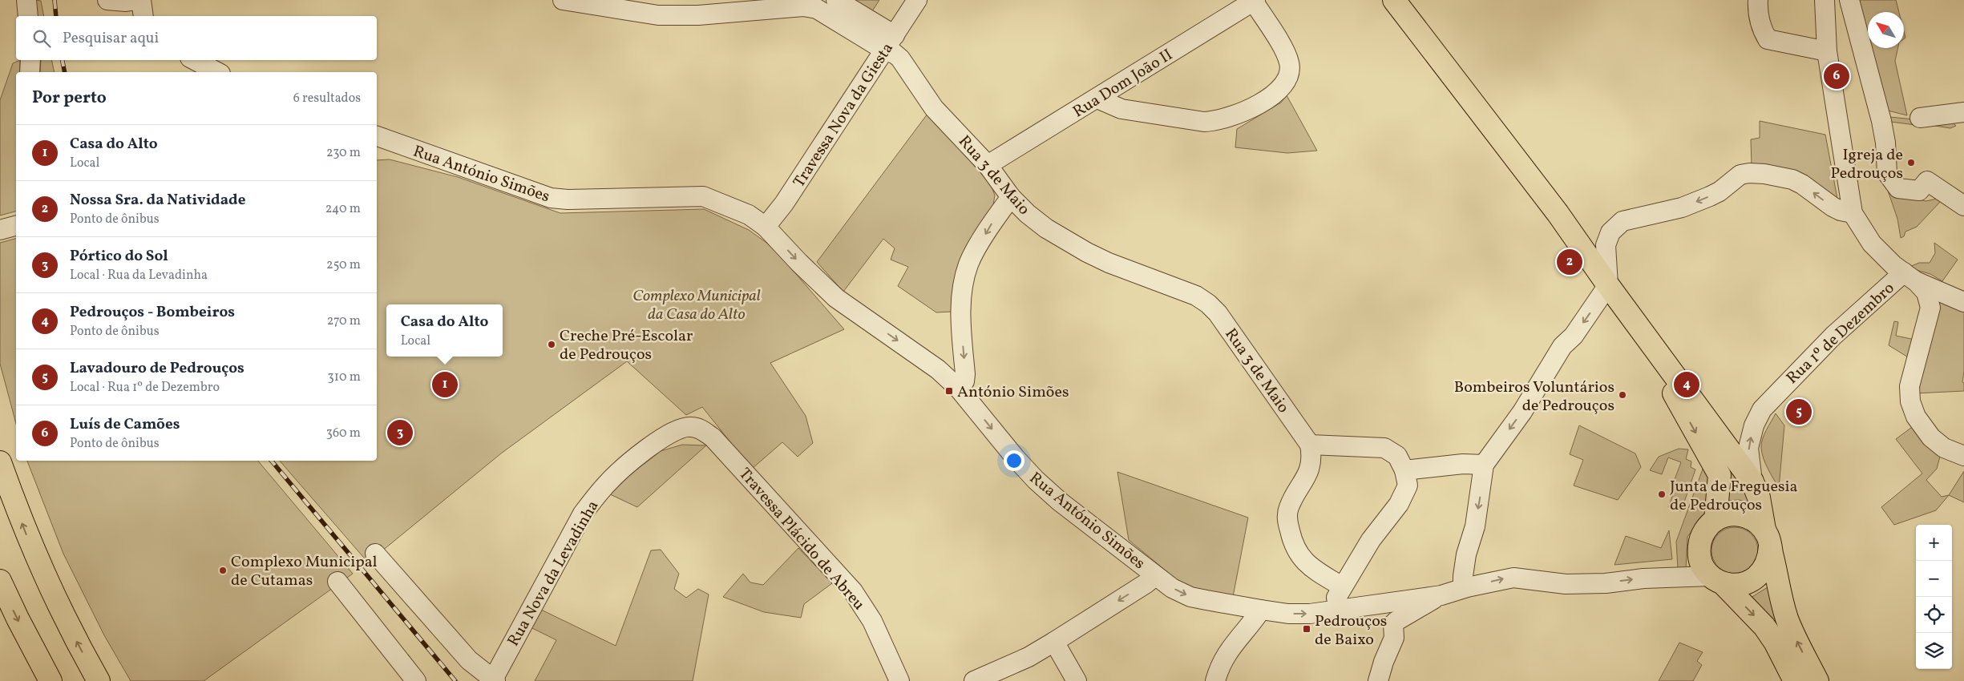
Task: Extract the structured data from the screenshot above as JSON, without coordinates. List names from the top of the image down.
{
  "streets": {
    "street": [
      "Rua Dom João II",
      "Travessa Nova da Giesta",
      "Rua António Simões",
      "Rua 3 de Maio",
      "Rua 1º de Dezembro",
      "Travessa Plácido de Abreu",
      "Rua Nova da Levadinha"
    ]
  },
  "crossings": [
    ["Rua Dom João II", "Rua 3 de Maio"],
    ["Travessa Nova da Giesta", "Rua António Simões"],
    ["Travessa Nova da Giesta", "Rua 3 de Maio"],
    ["Travessa Plácido de Abreu", "Rua Nova da Levadinha"]
  ],
  "one_way": ["Rua António Simões", "Rua 1º de Dezembro"],
  "parks": ["Complexo Municipal da Casa do Alto"],
  "places": {
    "other": [
      "Igreja de Pedrouços",
      "Creche Pré-Escolar de Pedrouços",
      "Bombeiros Voluntários de Pedrouços",
      "Junta de Freguesia de Pedrouços",
      "Complexo Municipal de Cutamas"
    ],
    "transit": ["António Simões", "Pedrouços de Baixo"]
  },
  "north": "top left",
  "page": {
    "search": "Pesquisar aqui",
    "pins": [
      "6",
      "2",
      "1",
      "4",
      "5",
      "3"
    ],
    "heading": ["Por perto", "6 resultados"],
    "list": [
      {
        "mark": "1",
        "name": "Casa do Alto",
        "note": "Local",
        "value": "230 m"
      },
      {
        "mark": "2",
        "name": "Nossa Sra. da Natividade",
        "note": "Ponto de ônibus",
        "value": "240 m"
      },
      {
        "mark": "3",
        "name": "Pórtico do Sol",
        "note": "Local · Rua da Levadinha",
        "value": "250 m"
      },
      {
        "mark": "4",
        "name": "Pedrouços - Bombeiros",
        "note": "Ponto de ônibus",
        "value": "270 m"
      },
      {
        "mark": "5",
        "name": "Lavadouro de Pedrouços",
        "note": "Local · Rua 1º de Dezembro",
        "value": "310 m"
      },
      {
        "mark": "6",
        "name": "Luís de Camões",
        "note": "Ponto de ônibus",
        "value": "360 m"
      }
    ],
    "popup": ["Casa do Alto", "Local"],
    "map_buttons": ["+", "−"]
  }
}
